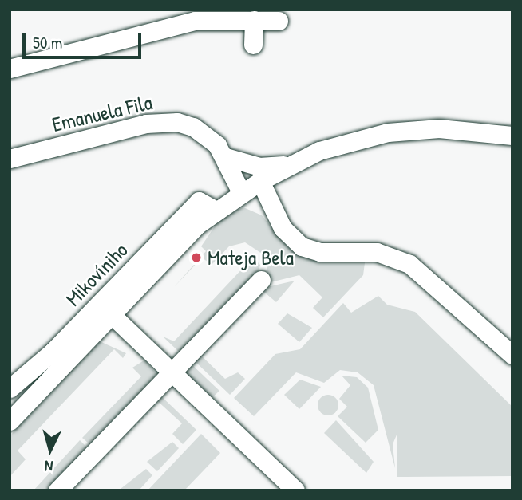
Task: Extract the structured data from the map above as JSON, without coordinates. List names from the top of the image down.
{
  "streets": {
    "street": ["Emanuela Fila", "Mikovíniho"]
  },
  "places": ["Mateja Bela"],
  "scale_bar": "50 m",
  "north": "bottom"
}
